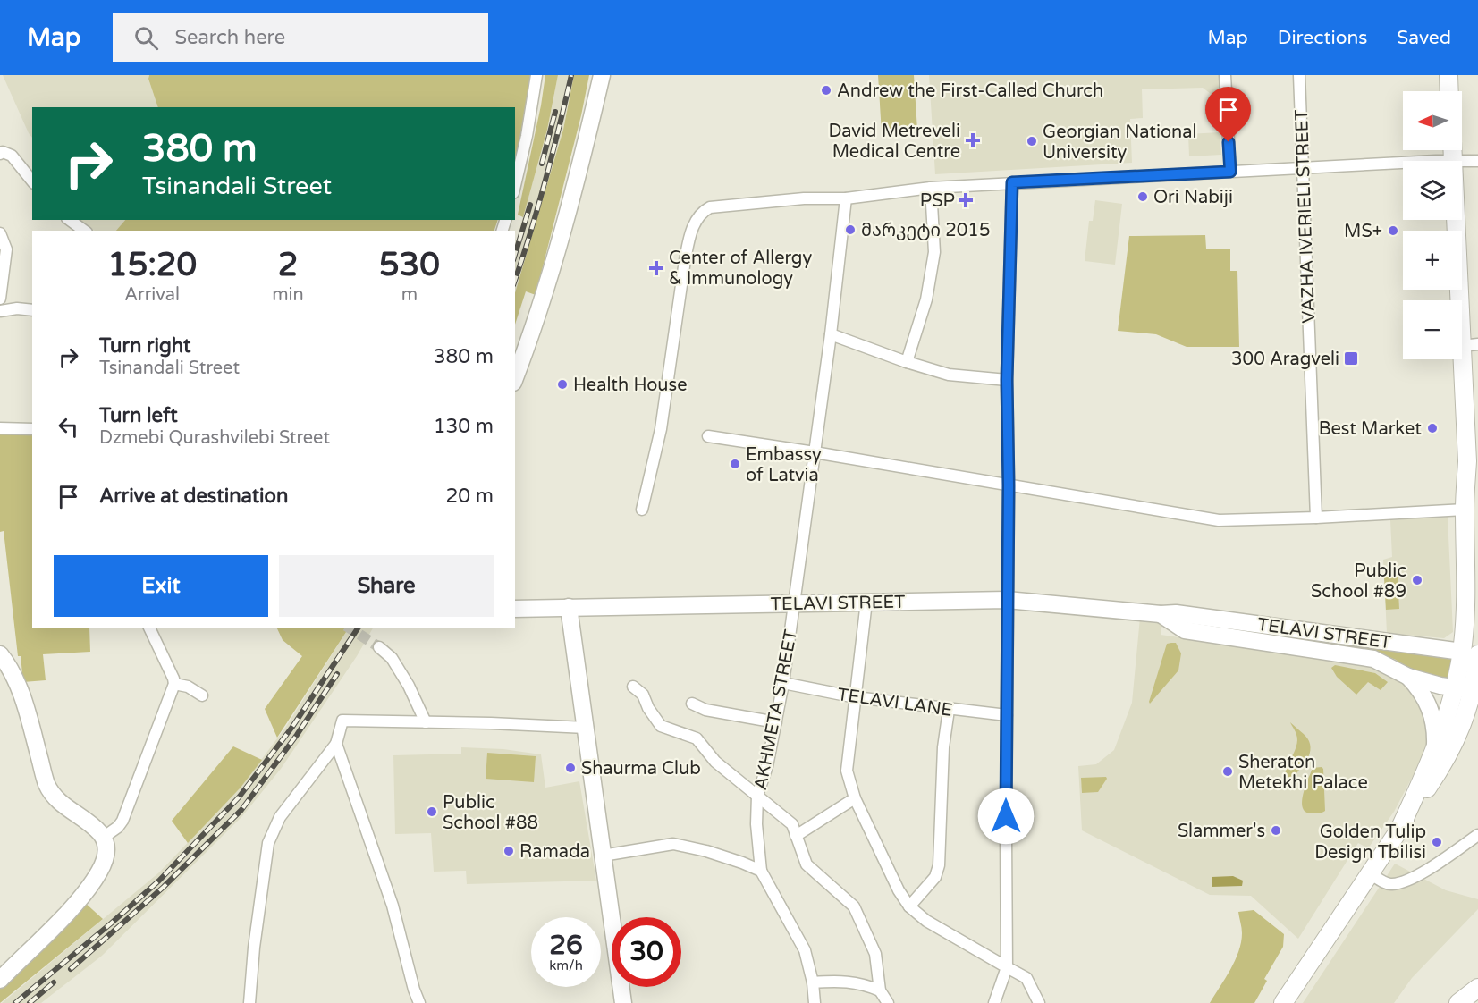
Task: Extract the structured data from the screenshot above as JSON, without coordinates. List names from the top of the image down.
{
  "streets": {
    "street": [
      "VAZHA IVERIELI STREET",
      "TELAVI STREET",
      "TELAVI LANE",
      "AKHMETA STREET"
    ]
  },
  "crossings": [
    ["TELAVI STREET", "AKHMETA STREET"],
    ["TELAVI LANE", "AKHMETA STREET"]
  ],
  "places": {
    "other": [
      "Andrew the First-Called Church",
      "Georgian National University",
      "Ori Nabiji",
      "მარკეტი 2015",
      "MS+",
      "Health House",
      "Best Market",
      "Embassy of Latvia",
      "Public School #89",
      "Shaurma Club",
      "Sheraton Metekhi Palace",
      "Public School #88",
      "Slammer's",
      "Golden Tulip Design Tbilisi",
      "Ramada"
    ],
    "health": ["David Metreveli Medical Centre", "PSP", "Center of Allergy & Immunology"],
    "transit": ["300 Aragveli"]
  },
  "north": "left",
  "page": {
    "header": "Map",
    "search": "Search here",
    "nav": ["Map", "Directions", "Saved"],
    "map_buttons": ["+", "−"],
    "turn": ["380 m", "Tsinandali Street"],
    "eta": [
      "15:20",
      "Arrival",
      "2",
      "min",
      "530",
      "m"
    ],
    "list": [
      {
        "name": "Turn right",
        "note": "Tsinandali Street",
        "value": "380 m"
      },
      {
        "name": "Turn left",
        "note": "Dzmebi Qurashvilebi Street",
        "value": "130 m"
      },
      {
        "name": "Arrive at destination",
        "value": "20 m"
      }
    ],
    "buttons": ["Exit", "Share"],
    "speed": "26 km/h",
    "limit": "30"
  }
}
